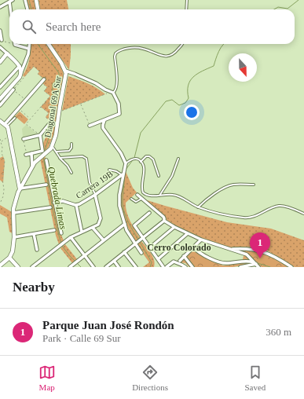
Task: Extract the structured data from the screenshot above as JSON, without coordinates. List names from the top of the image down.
{
  "streets": {
    "street": ["Diagonal 69A Sur", "Carrera 19B"]
  },
  "districts": ["Cerro Colorado"],
  "water": ["Quebrada Limas"],
  "north": "bottom",
  "page": {
    "search": "Search here",
    "pins": "1",
    "heading": "Nearby",
    "list": [
      {
        "mark": "1",
        "name": "Parque Juan José Rondón",
        "note": "Park · Calle 69 Sur",
        "value": "360 m"
      }
    ],
    "nav": ["Map", "Directions", "Saved"]
  }
}
